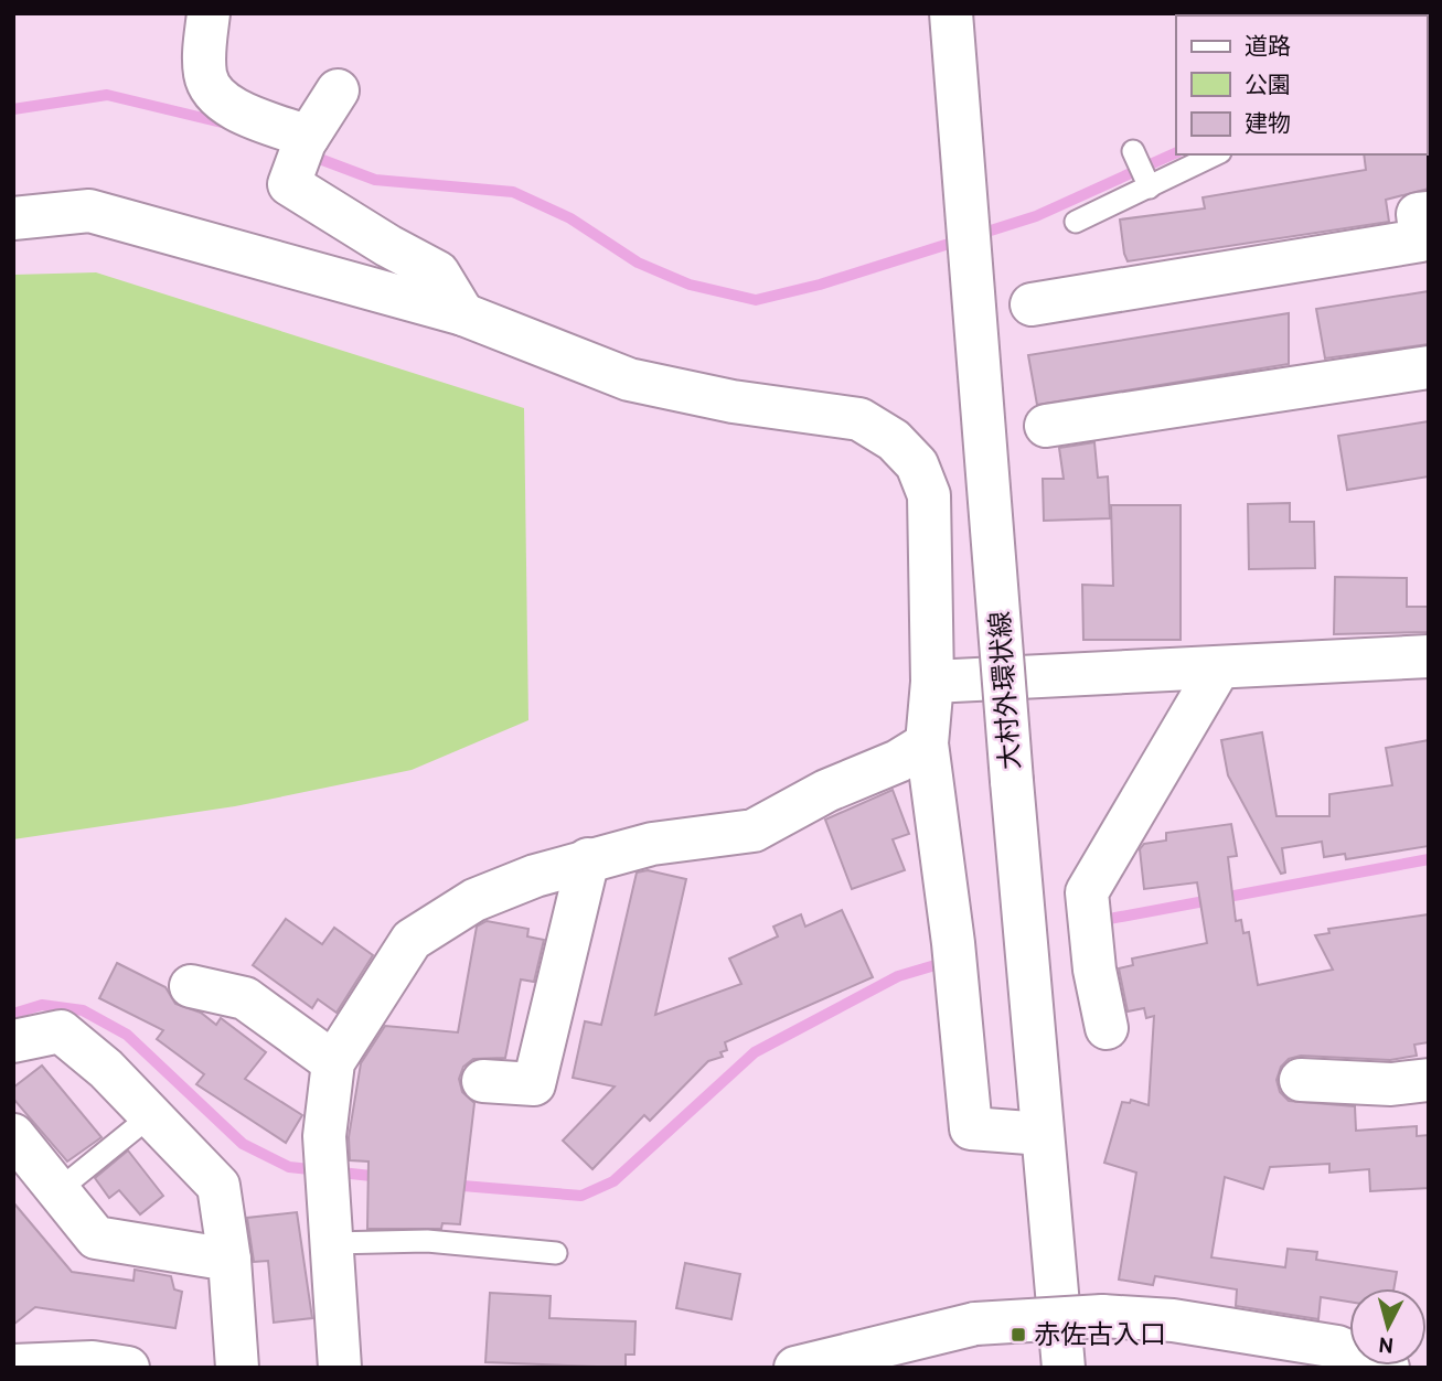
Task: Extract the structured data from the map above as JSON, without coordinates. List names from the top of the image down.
{
  "streets": {
    "street": ["大村外環状線"]
  },
  "places": {
    "transit": ["赤佐古入口"]
  },
  "legend": ["道路", "公園", "建物"],
  "north": "bottom"
}
